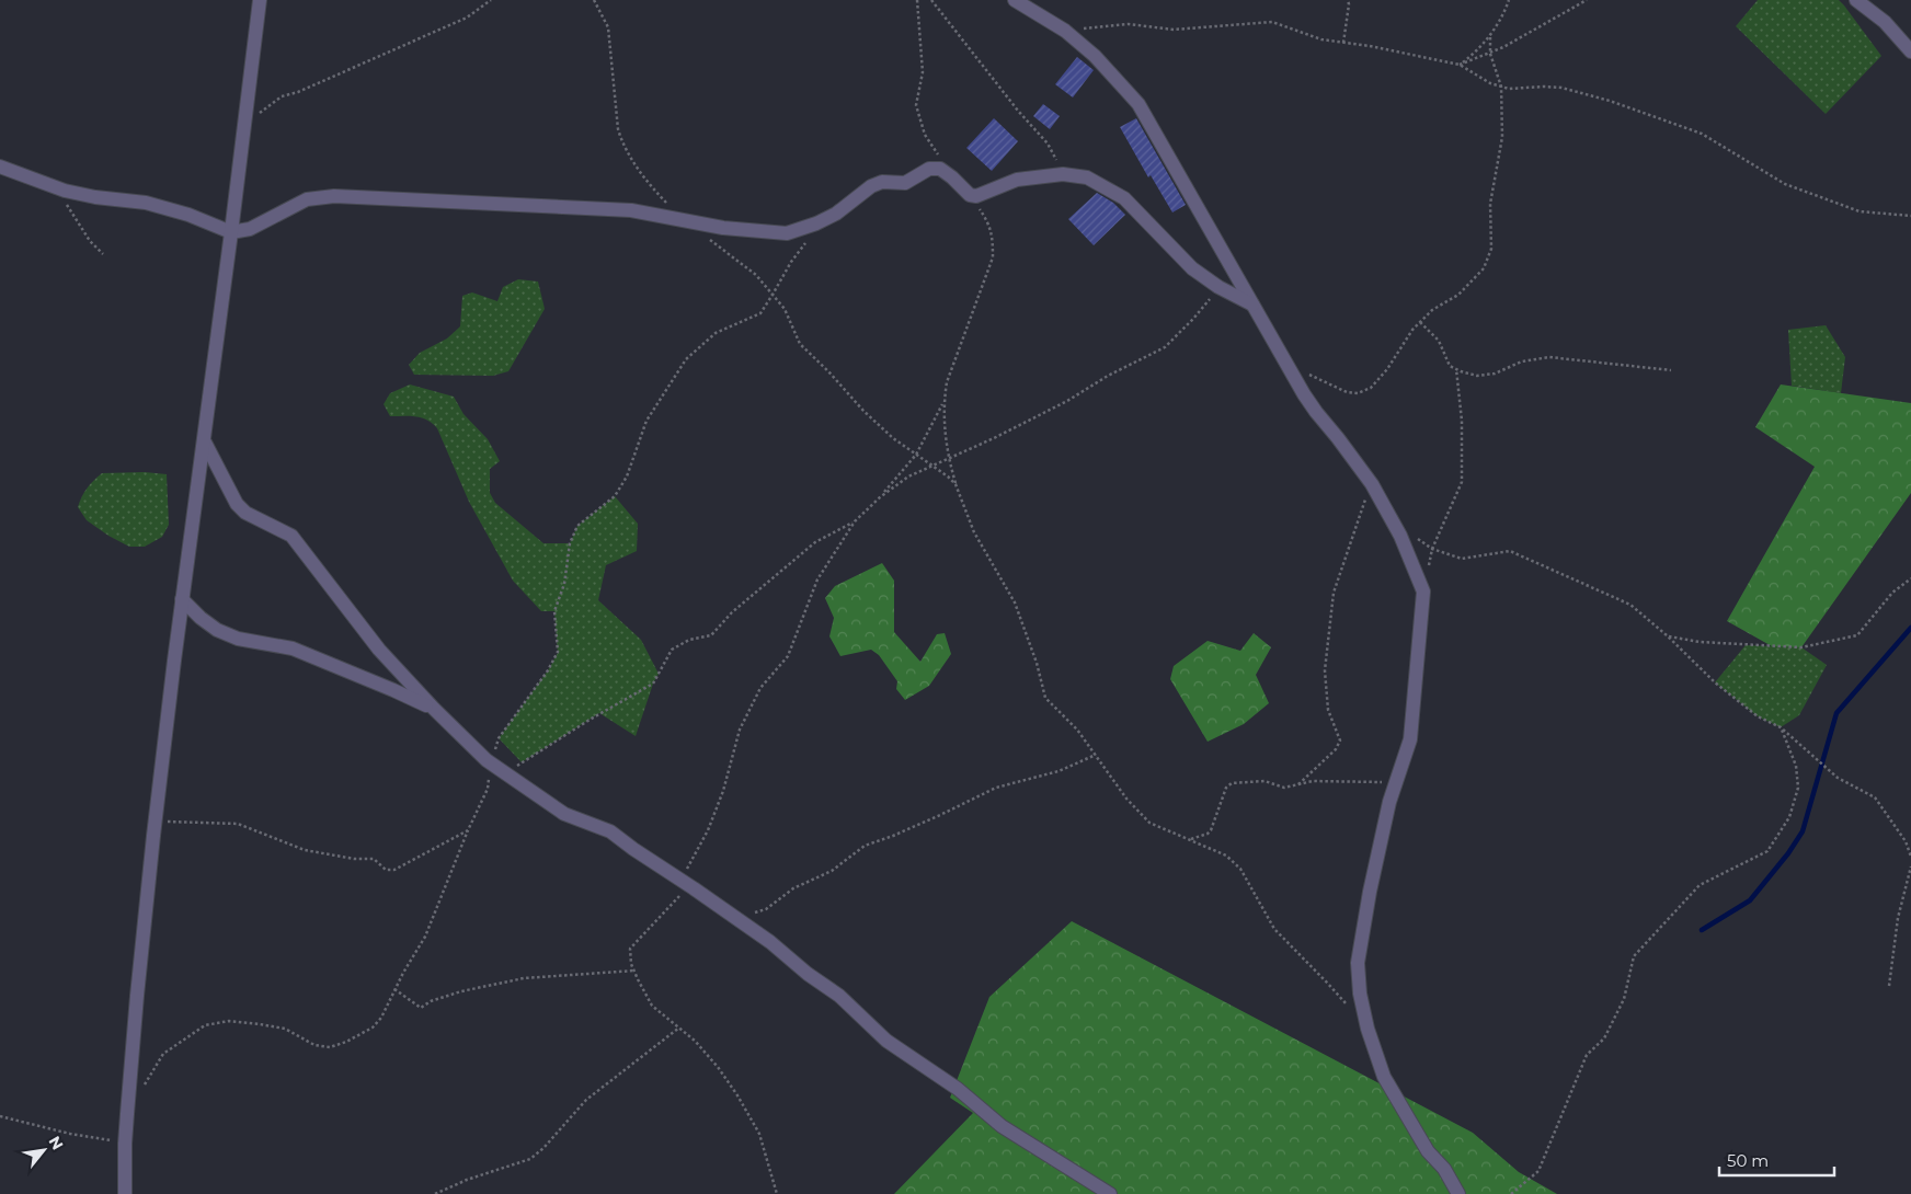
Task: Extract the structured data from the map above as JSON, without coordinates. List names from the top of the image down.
{
  "scale_bar": "50 m",
  "north": "top right"
}
